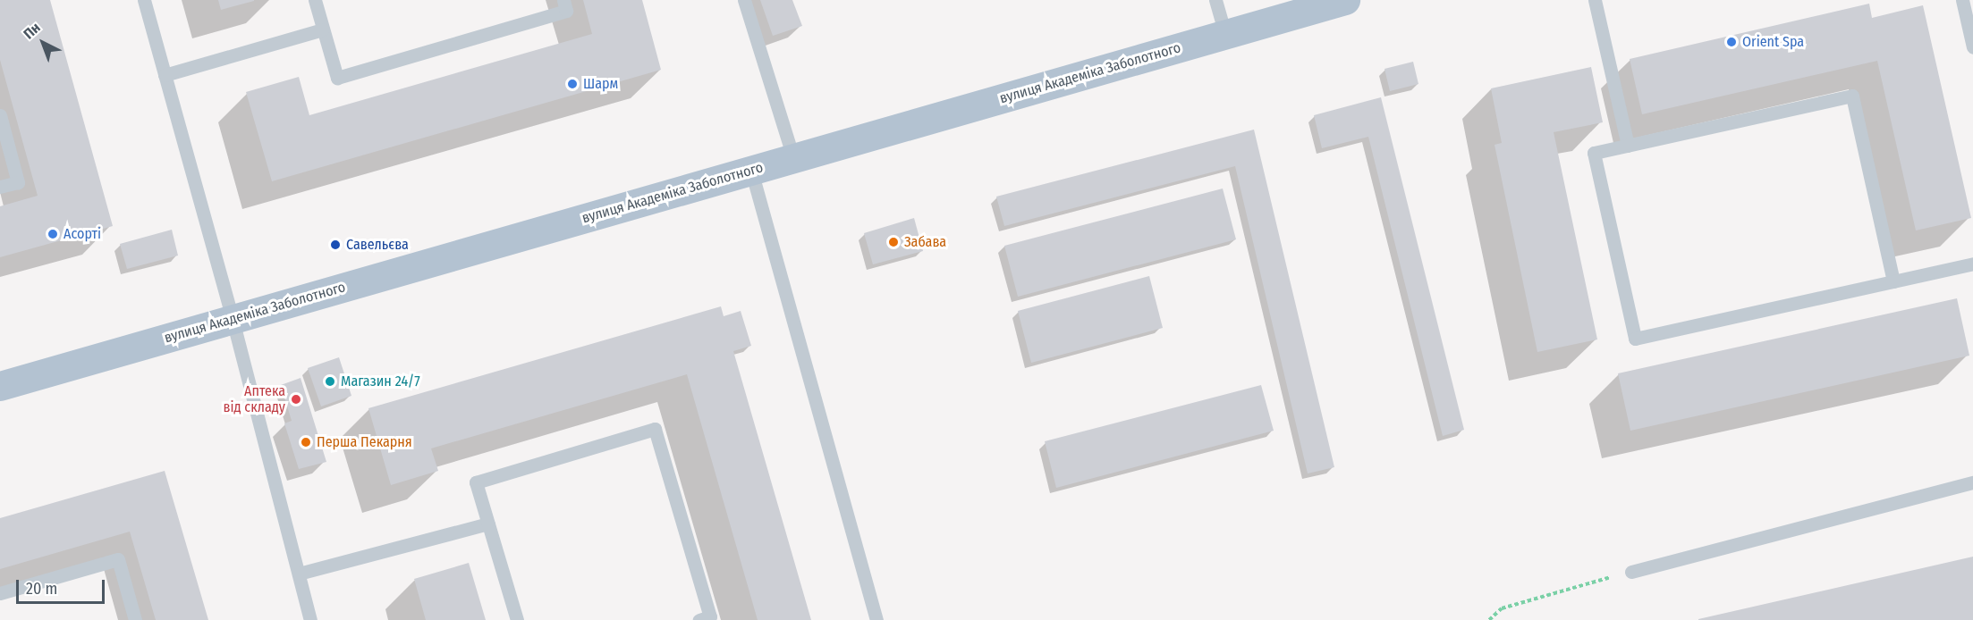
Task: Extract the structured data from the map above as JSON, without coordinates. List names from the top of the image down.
{
  "streets": {
    "main road": ["вулиця Академіка Заболотного"]
  },
  "places": [
    "Orient Spa",
    "Шарм",
    "Асортi",
    "Забава",
    "Савельєва",
    "Магазин 24/7",
    "Аптека від складу",
    "Перша Пекарня"
  ],
  "scale_bar": "20 m",
  "north": "top left"
}
